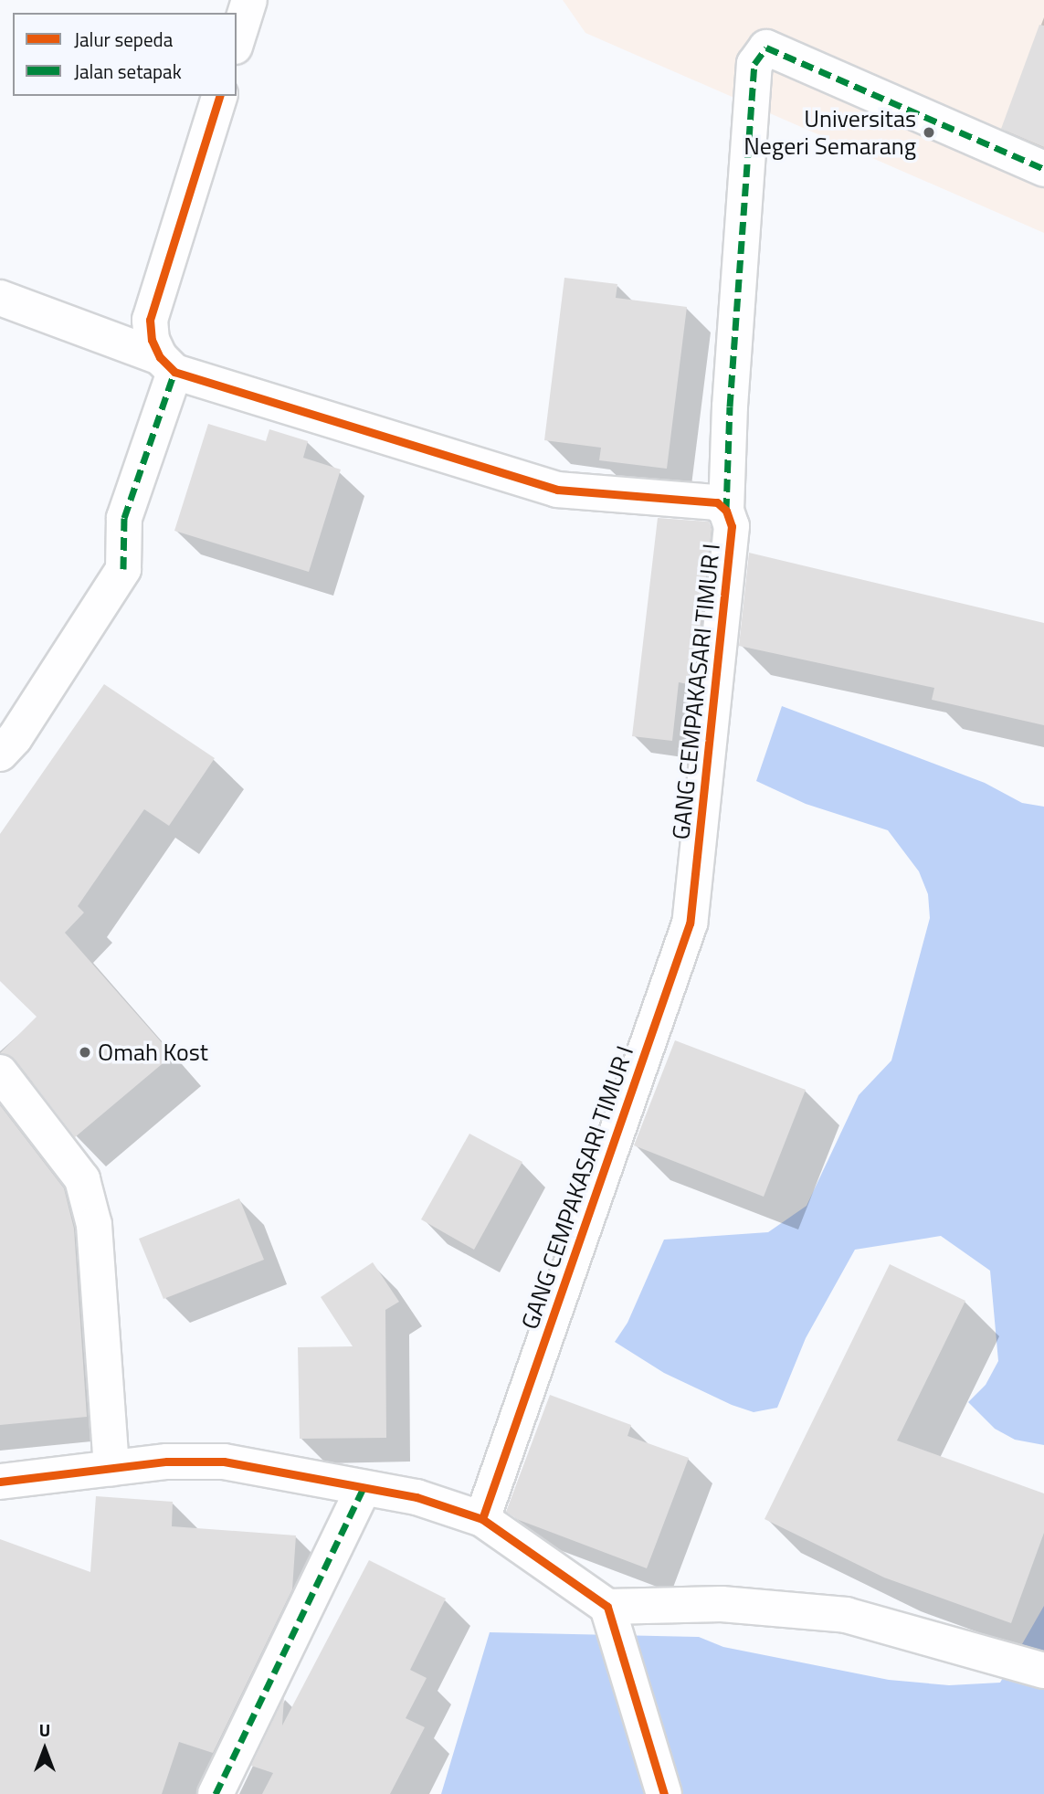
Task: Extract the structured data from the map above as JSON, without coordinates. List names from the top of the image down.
{
  "streets": {
    "street": ["GANG CEMPAKASARI TIMUR I"]
  },
  "places": ["Universitas Negeri Semarang", "Omah Kost"],
  "legend": ["Jalur sepeda", "Jalan setapak"],
  "north": "top"
}
